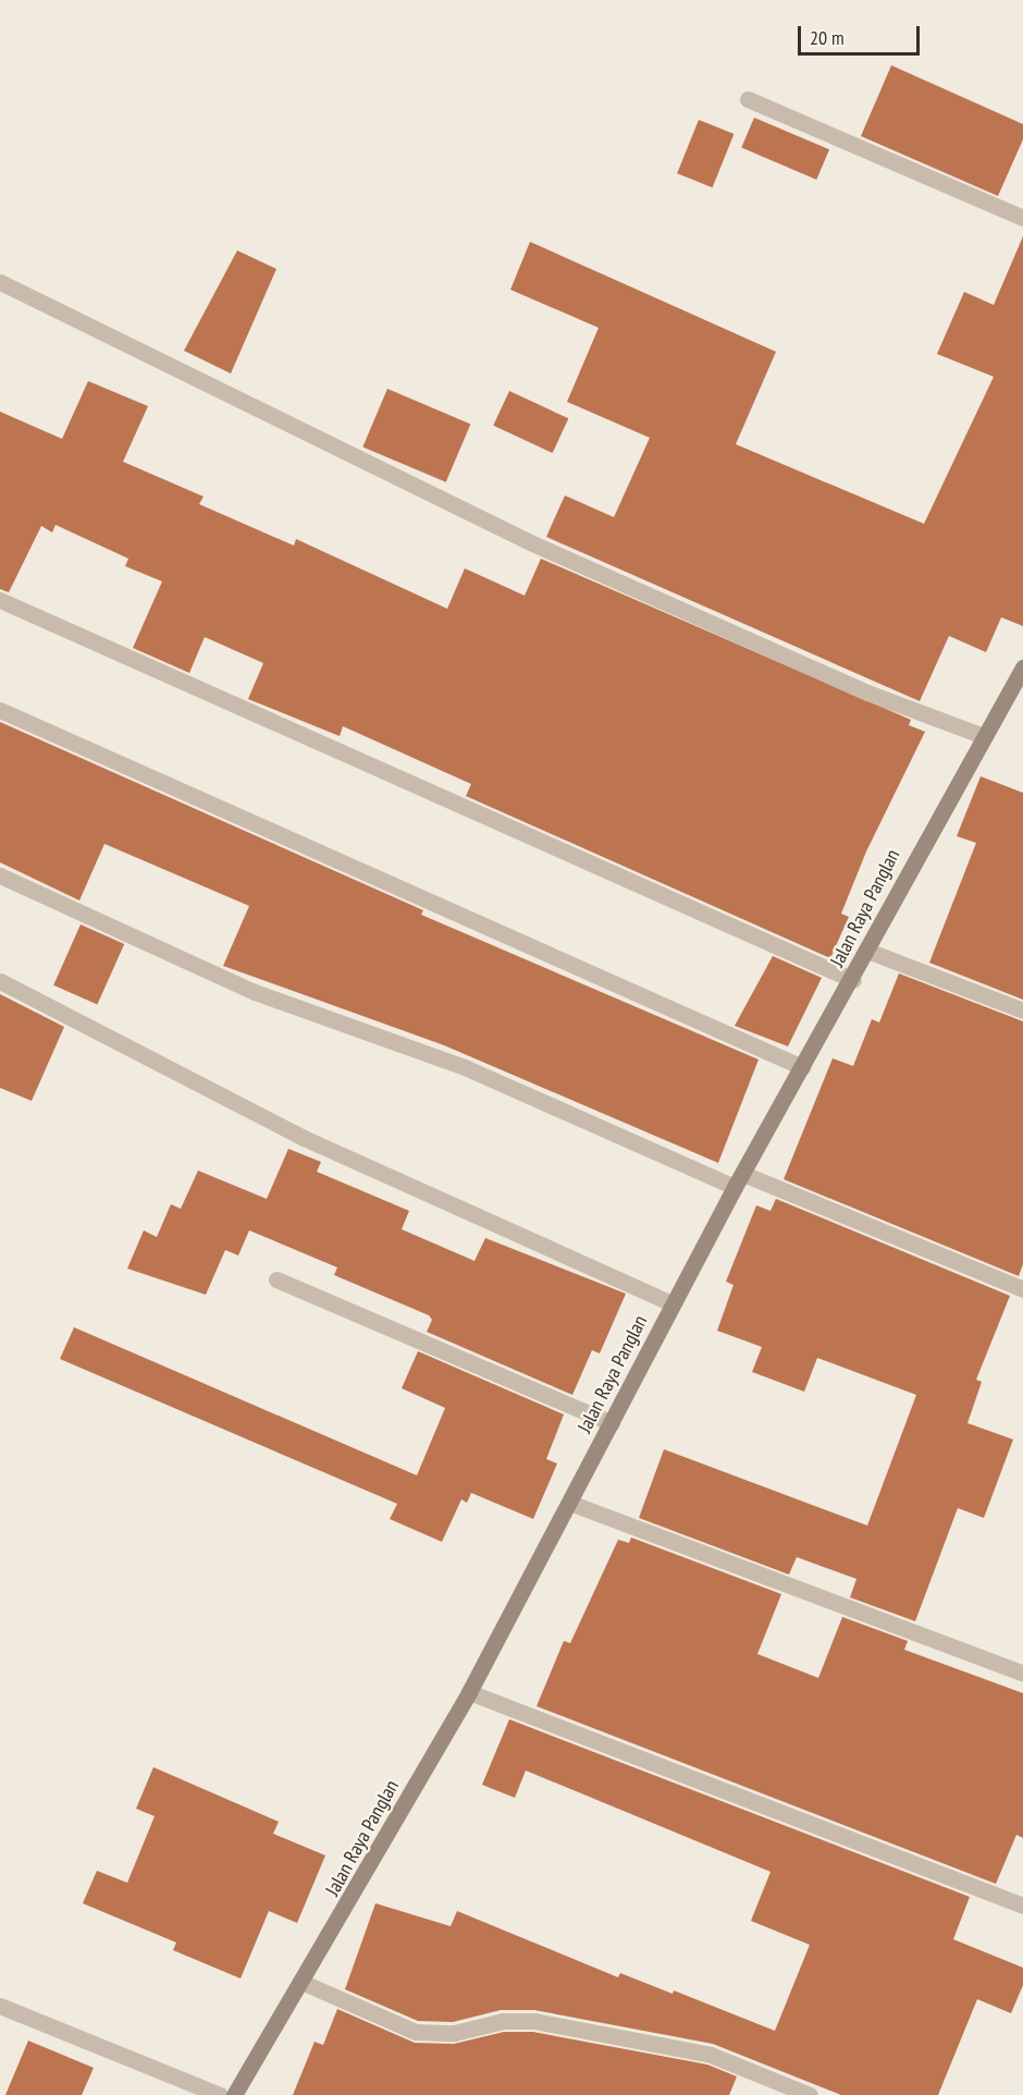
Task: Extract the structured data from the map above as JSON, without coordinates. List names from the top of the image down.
{
  "streets": {
    "street": ["Jalan Raya Panglan"]
  },
  "scale_bar": "20 m"
}
